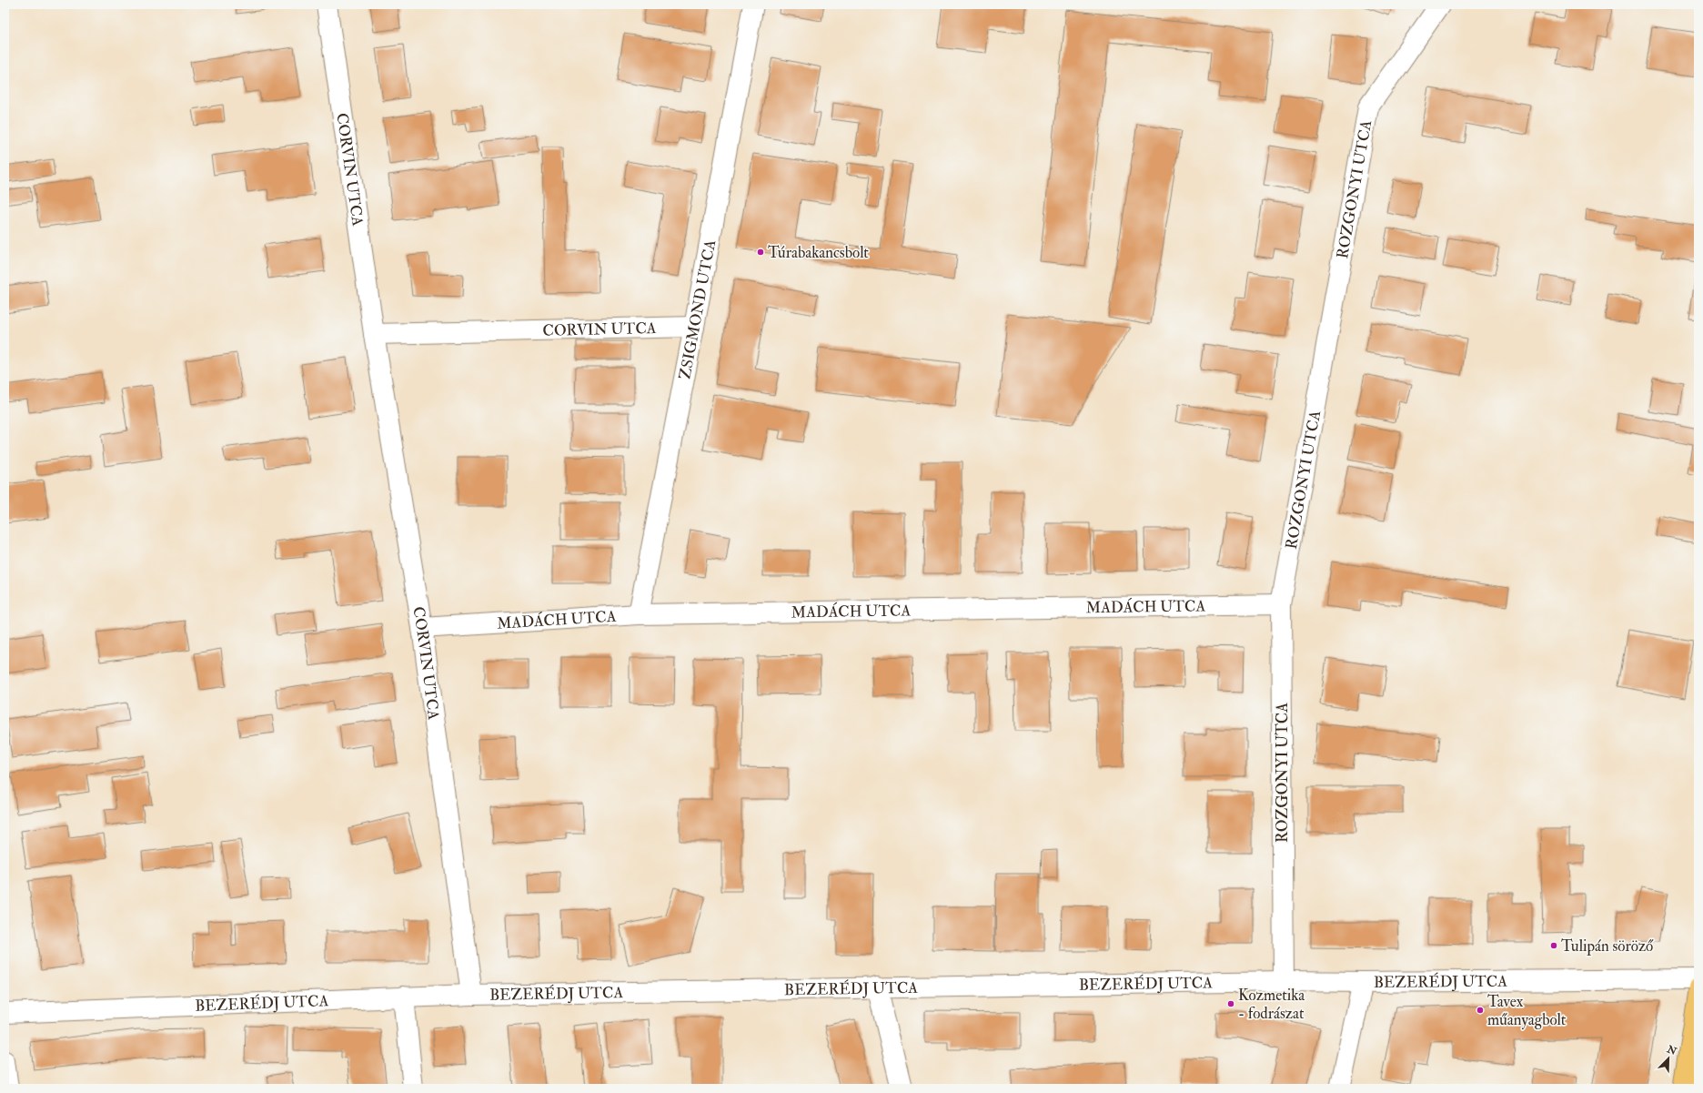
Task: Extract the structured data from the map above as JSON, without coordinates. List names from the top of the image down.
{
  "streets": {
    "street": [
      "CORVIN UTCA",
      "ROZGONYI UTCA",
      "ZSIGMOND UTCA",
      "MADÁCH UTCA",
      "BEZERÉDJ UTCA"
    ]
  },
  "crossings": [
    ["CORVIN UTCA", "ZSIGMOND UTCA"],
    ["CORVIN UTCA", "MADÁCH UTCA"],
    ["CORVIN UTCA", "BEZERÉDJ UTCA"],
    ["ROZGONYI UTCA", "MADÁCH UTCA"],
    ["ROZGONYI UTCA", "BEZERÉDJ UTCA"],
    ["ZSIGMOND UTCA", "MADÁCH UTCA"]
  ],
  "places": [
    "Túrabakancsbolt",
    "Tulipán söröző",
    "Kozmetika - fodrászat",
    "Tavex műanyagbolt"
  ],
  "north": "top right"
}
